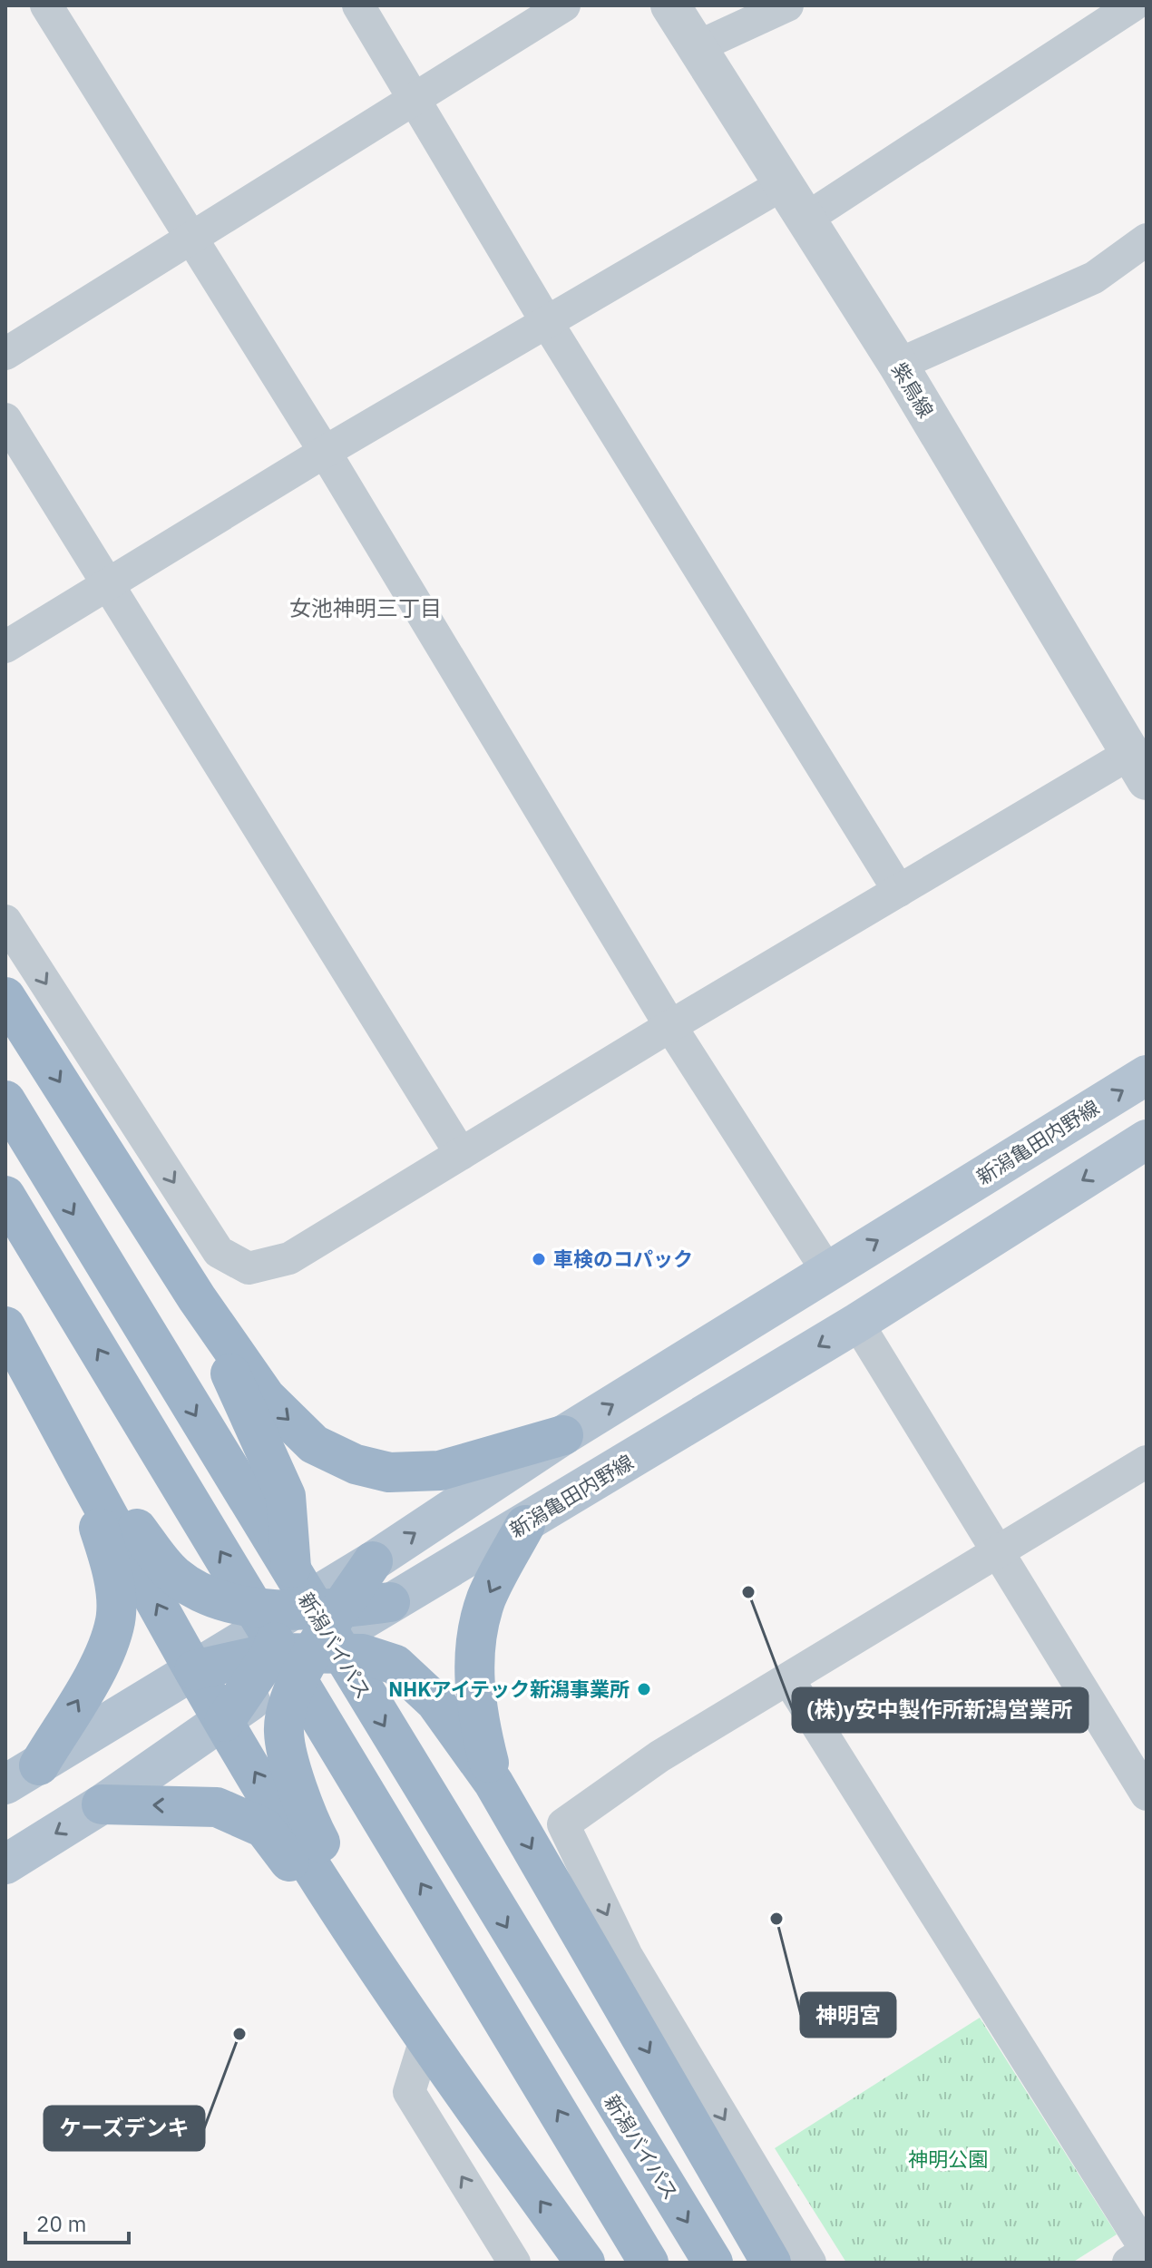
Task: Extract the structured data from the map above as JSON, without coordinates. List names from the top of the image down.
{
  "streets": {
    "highway": ["新潟バイパス"],
    "main road": ["新潟亀田内野線"],
    "street": ["紫鳥線"]
  },
  "districts": ["女池神明三丁目"],
  "parks": ["神明公園"],
  "places": [
    "車検のコパック",
    "(株)y安中製作所新潟営業所",
    "NHKアイテック新潟事業所",
    "神明宮",
    "ケーズデンキ"
  ],
  "scale_bar": "20 m"
}
